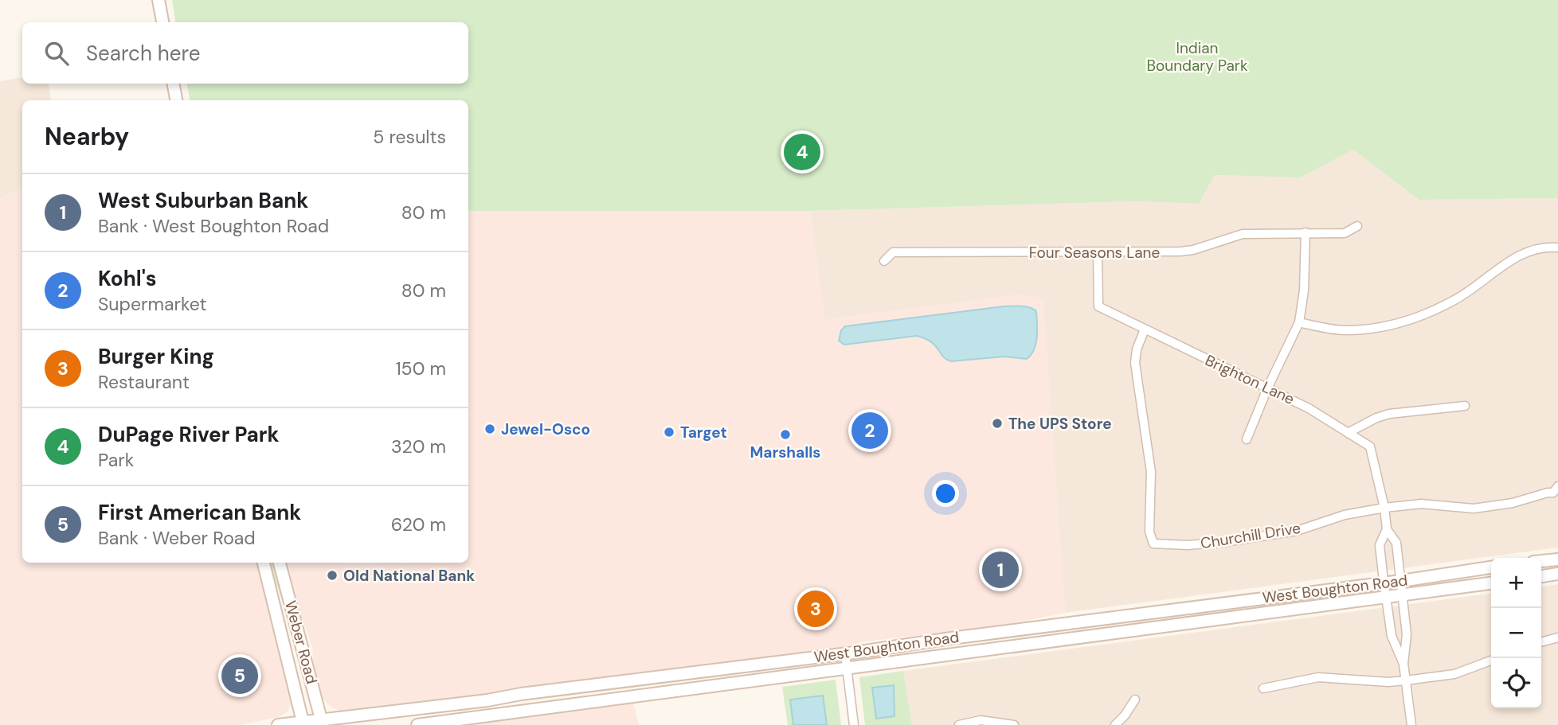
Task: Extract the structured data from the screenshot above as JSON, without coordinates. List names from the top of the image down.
{
  "streets": {
    "main road": ["West Boughton Road", "Weber Road"],
    "street": ["Four Seasons Lane", "Brighton Lane", "Churchill Drive"]
  },
  "crossings": [
    ["Four Seasons Lane", "Brighton Lane"],
    ["Brighton Lane", "Churchill Drive"],
    ["Brighton Lane", "West Boughton Road"],
    ["West Boughton Road", "Weber Road"]
  ],
  "parks": ["Indian Boundary Park"],
  "places": [
    "The UPS Store",
    "Jewel-Osco",
    "Target",
    "Marshalls",
    "Old National Bank"
  ],
  "page": {
    "search": "Search here",
    "heading": ["Nearby", "5 results"],
    "pins": [
      "4",
      "2",
      "1",
      "3",
      "5"
    ],
    "list": [
      {
        "mark": "1",
        "name": "West Suburban Bank",
        "note": "Bank · West Boughton Road",
        "value": "80 m"
      },
      {
        "mark": "2",
        "name": "Kohl's",
        "note": "Supermarket",
        "value": "80 m"
      },
      {
        "mark": "3",
        "name": "Burger King",
        "note": "Restaurant",
        "value": "150 m"
      },
      {
        "mark": "4",
        "name": "DuPage River Park",
        "note": "Park",
        "value": "320 m"
      },
      {
        "mark": "5",
        "name": "First American Bank",
        "note": "Bank · Weber Road",
        "value": "620 m"
      }
    ],
    "map_buttons": ["+", "−"]
  }
}
